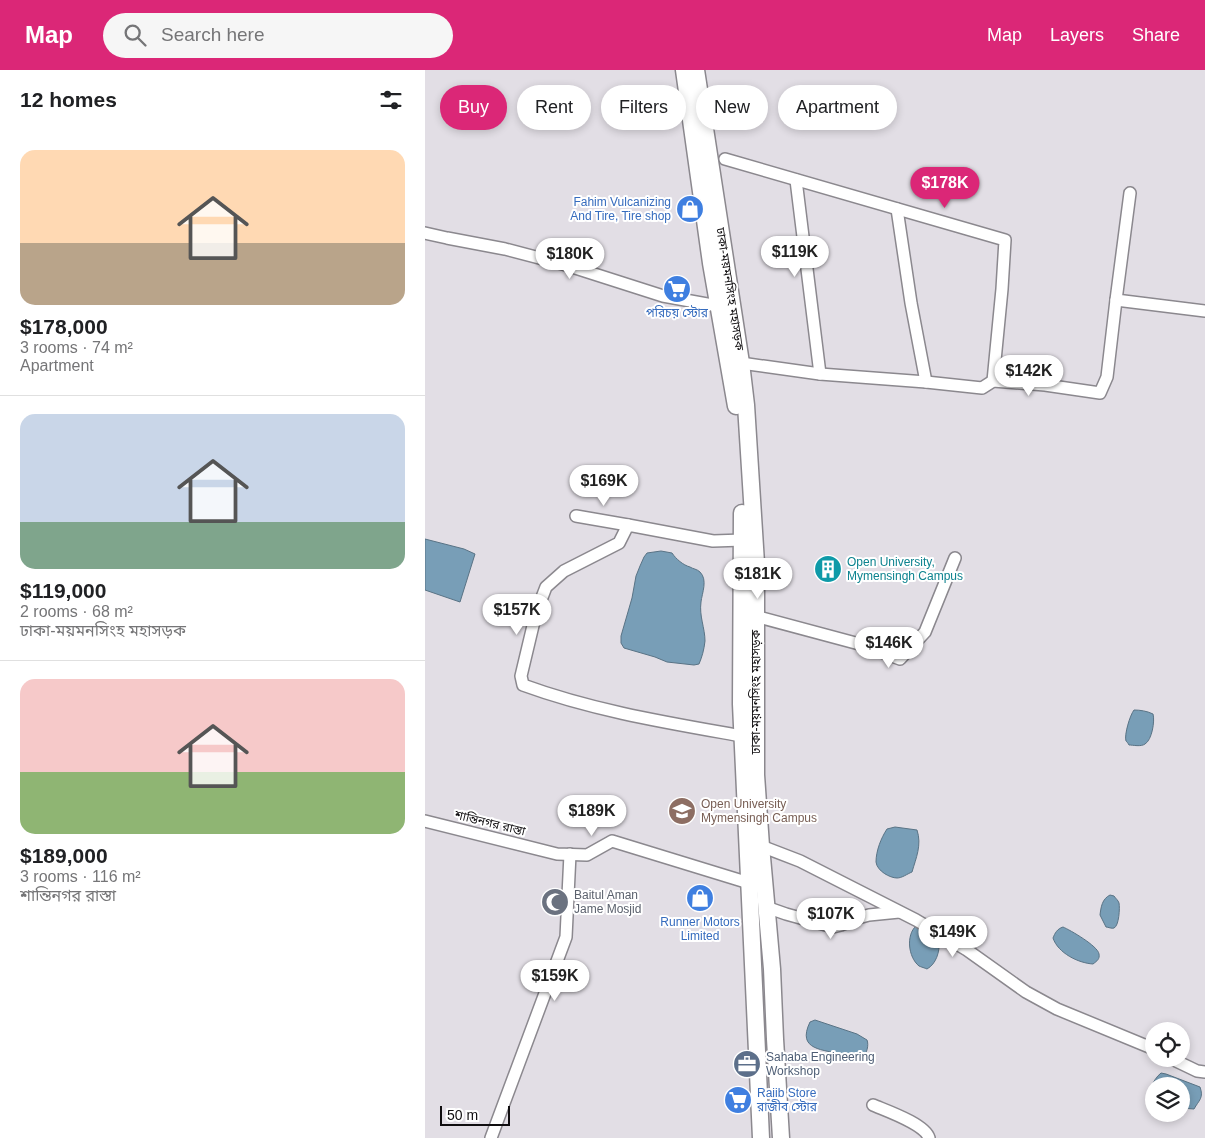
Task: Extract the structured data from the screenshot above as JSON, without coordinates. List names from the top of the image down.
{
  "streets": {
    "main road": ["ঢাকা-ময়মনসিংহ মহাসড়ক"],
    "street": ["শান্তিনগর রাস্তা"]
  },
  "crossings": [
    ["ঢাকা-ময়মনসিংহ মহাসড়ক", "শান্তিনগর রাস্তা"]
  ],
  "places": {
    "shop": ["Fahim Vulcanizing And Tire, Tire shop", "Runner Motors Limited"],
    "supermarket": ["পরিচয় স্টোর", "Rajib Store রাজীব স্টোর"],
    "building": ["Open University, Mymensingh Campus"],
    "school or university": ["Open University Mymensingh Campus"],
    "mosque": ["Baitul Aman Jame Mosjid"],
    "office": ["Sahaba Engineering Workshop"]
  },
  "scale_bar": "50 m",
  "page": {
    "header": "Map",
    "search": "Search here",
    "nav": ["Map", "Layers", "Share"],
    "heading": "12 homes",
    "chip": [
      "Buy",
      "Rent",
      "Filters",
      "New",
      "Apartment"
    ],
    "list": [
      {
        "name": "$178,000",
        "note": "3 rooms · 74 m² · Apartment"
      },
      {
        "name": "$119,000",
        "note": "2 rooms · 68 m² · ঢাকা-ময়মনসিংহ মহাসড়ক"
      },
      {
        "name": "$189,000",
        "note": "3 rooms · 116 m² · শান্তিনগর রাস্তা"
      }
    ],
    "price": [
      "$178K",
      "$119K",
      "$180K",
      "$142K",
      "$169K",
      "$181K",
      "$157K",
      "$146K",
      "$189K",
      "$107K",
      "$149K",
      "$159K"
    ],
    "scale": "50 m"
  }
}
